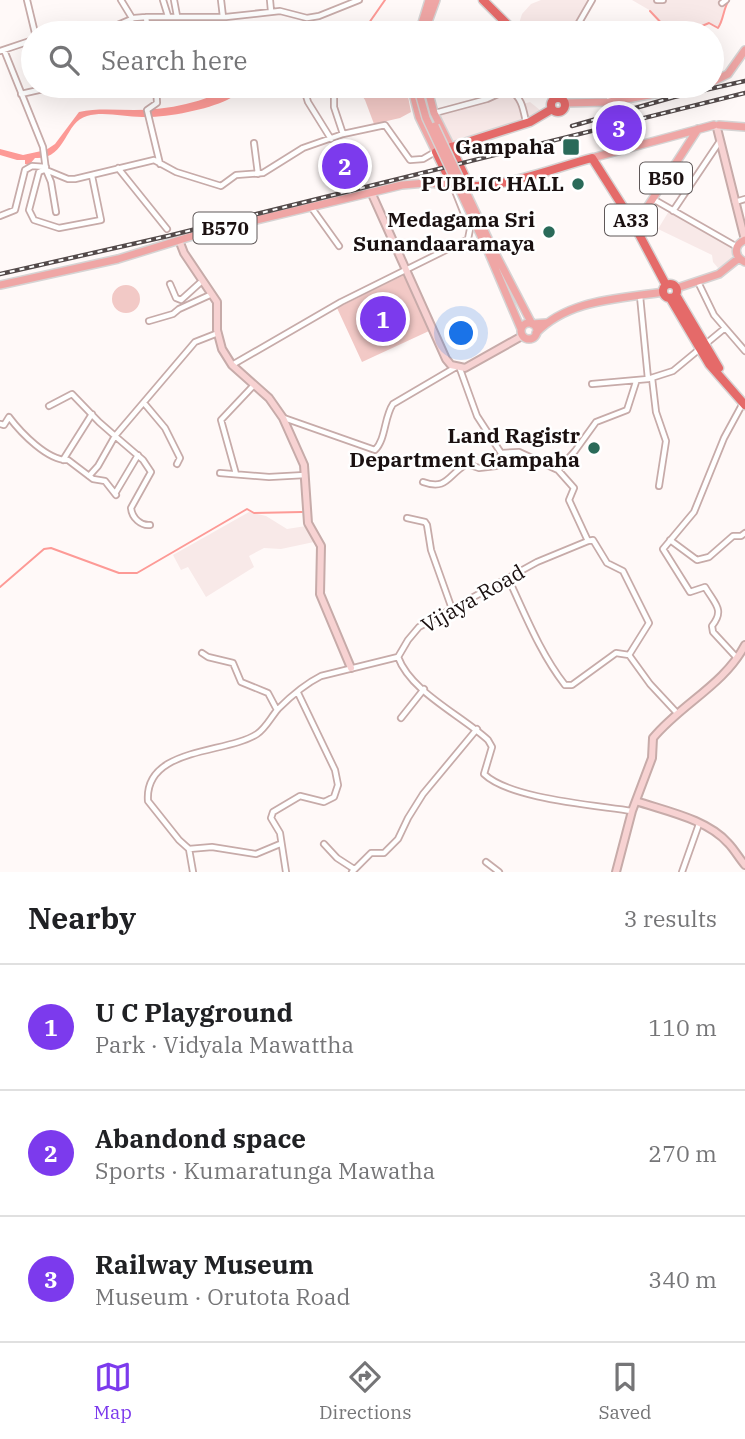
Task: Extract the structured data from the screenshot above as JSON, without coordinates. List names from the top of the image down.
{
  "streets": {
    "highway": ["A33"],
    "main road": ["B50", "B570"],
    "street": ["Vijaya Road"]
  },
  "crossings": [
    ["B50", "A33"]
  ],
  "places": {
    "transit": ["Gampaha"],
    "other": ["PUBLIC HALL", "Medagama Sri Sunandaaramaya", "Land Ragistr Department Gampaha"]
  },
  "page": {
    "search": "Search here",
    "pins": ["3", "2", "1"],
    "heading": ["Nearby", "3 results"],
    "list": [
      {
        "mark": "1",
        "name": "U C Playground",
        "note": "Park · Vidyala Mawattha",
        "value": "110 m"
      },
      {
        "mark": "2",
        "name": "Abandond space",
        "note": "Sports · Kumaratunga Mawatha",
        "value": "270 m"
      },
      {
        "mark": "3",
        "name": "Railway Museum",
        "note": "Museum · Orutota Road",
        "value": "340 m"
      }
    ],
    "nav": ["Map", "Directions", "Saved"]
  }
}
